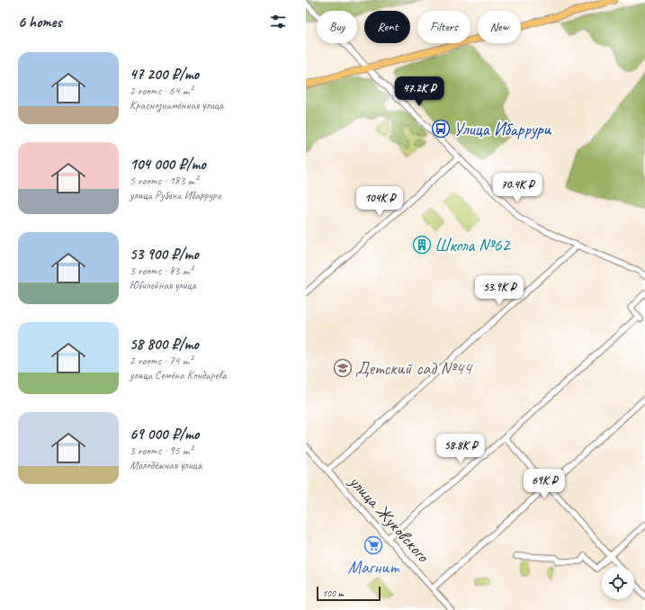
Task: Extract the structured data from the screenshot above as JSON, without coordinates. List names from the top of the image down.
{
  "streets": {
    "street": ["улица Жуковского"]
  },
  "places": {
    "bus stop": ["Улица Ибаррури"],
    "building": ["Школа №62"],
    "school or university": ["Детский сад №44"],
    "supermarket": ["Магнит"]
  },
  "scale_bar": "100 m",
  "page": {
    "heading": "6 homes",
    "chip": [
      "Buy",
      "Rent",
      "Filters",
      "New"
    ],
    "list": [
      {
        "name": "47 200 ₽/mo",
        "note": "2 rooms · 64 m² · Краснознамённая улица"
      },
      {
        "name": "104 000 ₽/mo",
        "note": "5 rooms · 183 m² · улица Рубена Ибаррури"
      },
      {
        "name": "53 900 ₽/mo",
        "note": "3 rooms · 83 m² · Юбилейная улица"
      },
      {
        "name": "58 800 ₽/mo",
        "note": "2 rooms · 74 m² · улица Семёна Кондарева"
      },
      {
        "name": "69 000 ₽/mo",
        "note": "3 rooms · 95 m² · Молодёжная улица"
      }
    ],
    "price": [
      "47.2K ₽",
      "70.4K ₽",
      "104K ₽",
      "53.9K ₽",
      "58.8K ₽",
      "69K ₽"
    ],
    "scale": "100 m"
  }
}
